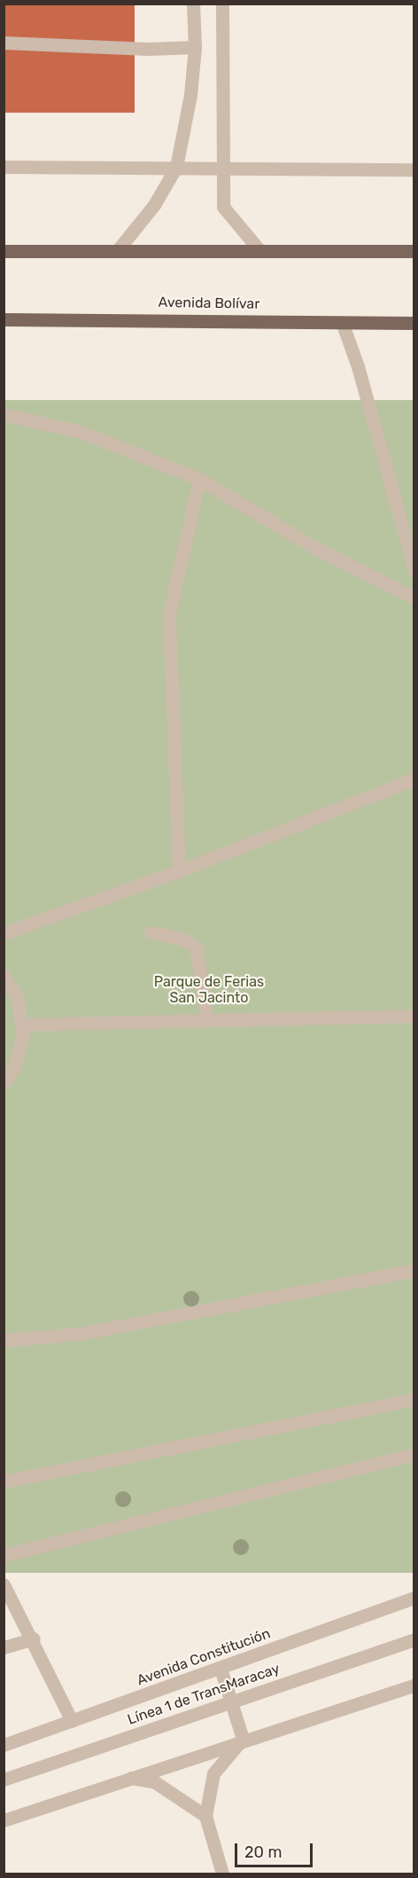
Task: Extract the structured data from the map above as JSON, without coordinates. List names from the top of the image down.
{
  "streets": {
    "main road": ["Avenida Bolívar"],
    "street": ["Avenida Constitución", "Línea 1 de TransMaracay"]
  },
  "parks": ["Parque de Ferias San Jacinto"],
  "scale_bar": "20 m"
}
